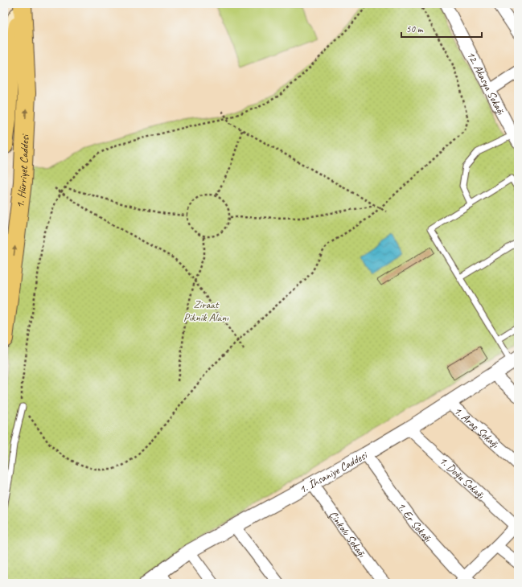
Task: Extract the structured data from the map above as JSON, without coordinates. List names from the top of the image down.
{
  "streets": {
    "main road": ["1. Hürriyet Caddesi"],
    "street": [
      "12. Akasya Sokağı",
      "1. Araç Sokağı",
      "1. İhsaniye Caddesi",
      "1. Doğu Sokağı",
      "1. Er Sokağı",
      "Çinkolu Sokağı"
    ]
  },
  "crossings": [
    ["1. Araç Sokağı", "1. İhsaniye Caddesi"],
    ["1. İhsaniye Caddesi", "1. Doğu Sokağı"],
    ["1. İhsaniye Caddesi", "1. Er Sokağı"],
    ["1. İhsaniye Caddesi", "Çinkolu Sokağı"]
  ],
  "one_way": ["1. Hürriyet Caddesi"],
  "parks": ["Ziraat Piknik Alanı"],
  "scale_bar": "50 m"
}
